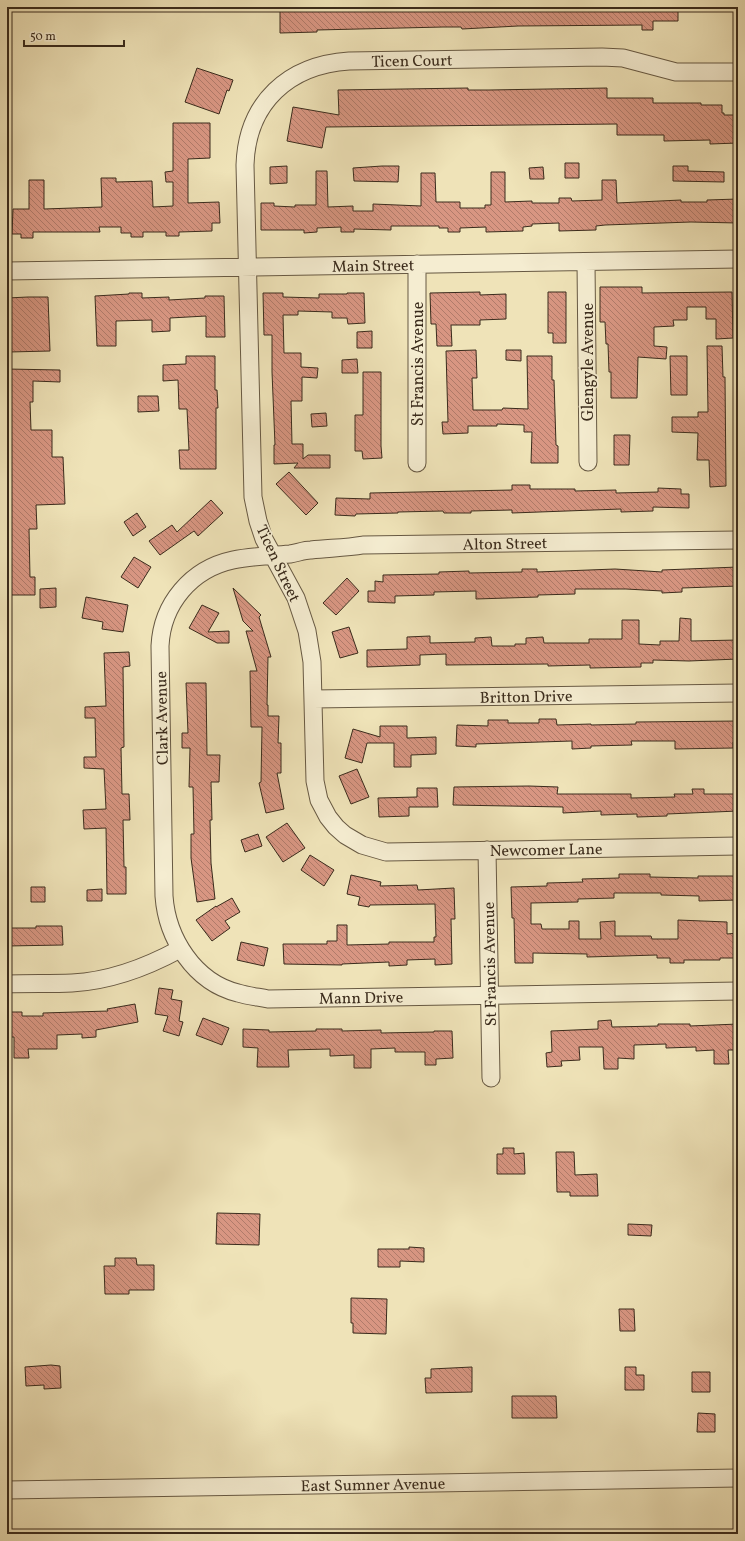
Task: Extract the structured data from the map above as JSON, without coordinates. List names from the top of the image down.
{
  "streets": {
    "street": [
      "Ticen Court",
      "Main Street",
      "Glengyle Avenue",
      "St Francis Avenue",
      "Alton Street",
      "Ticen Street",
      "Britton Drive",
      "Clark Avenue",
      "Newcomer Lane",
      "Mann Drive",
      "East Sumner Avenue"
    ]
  },
  "crossings": [
    ["Ticen Court", "Main Street"],
    ["Ticen Court", "Ticen Street"],
    ["Main Street", "Glengyle Avenue"],
    ["Main Street", "St Francis Avenue"],
    ["Main Street", "Ticen Street"],
    ["St Francis Avenue", "Newcomer Lane"],
    ["St Francis Avenue", "Mann Drive"],
    ["Alton Street", "Ticen Street"],
    ["Alton Street", "Clark Avenue"],
    ["Ticen Street", "Britton Drive"],
    ["Ticen Street", "Clark Avenue"],
    ["Ticen Street", "Newcomer Lane"],
    ["Clark Avenue", "Mann Drive"]
  ],
  "scale_bar": "50 m"
}
